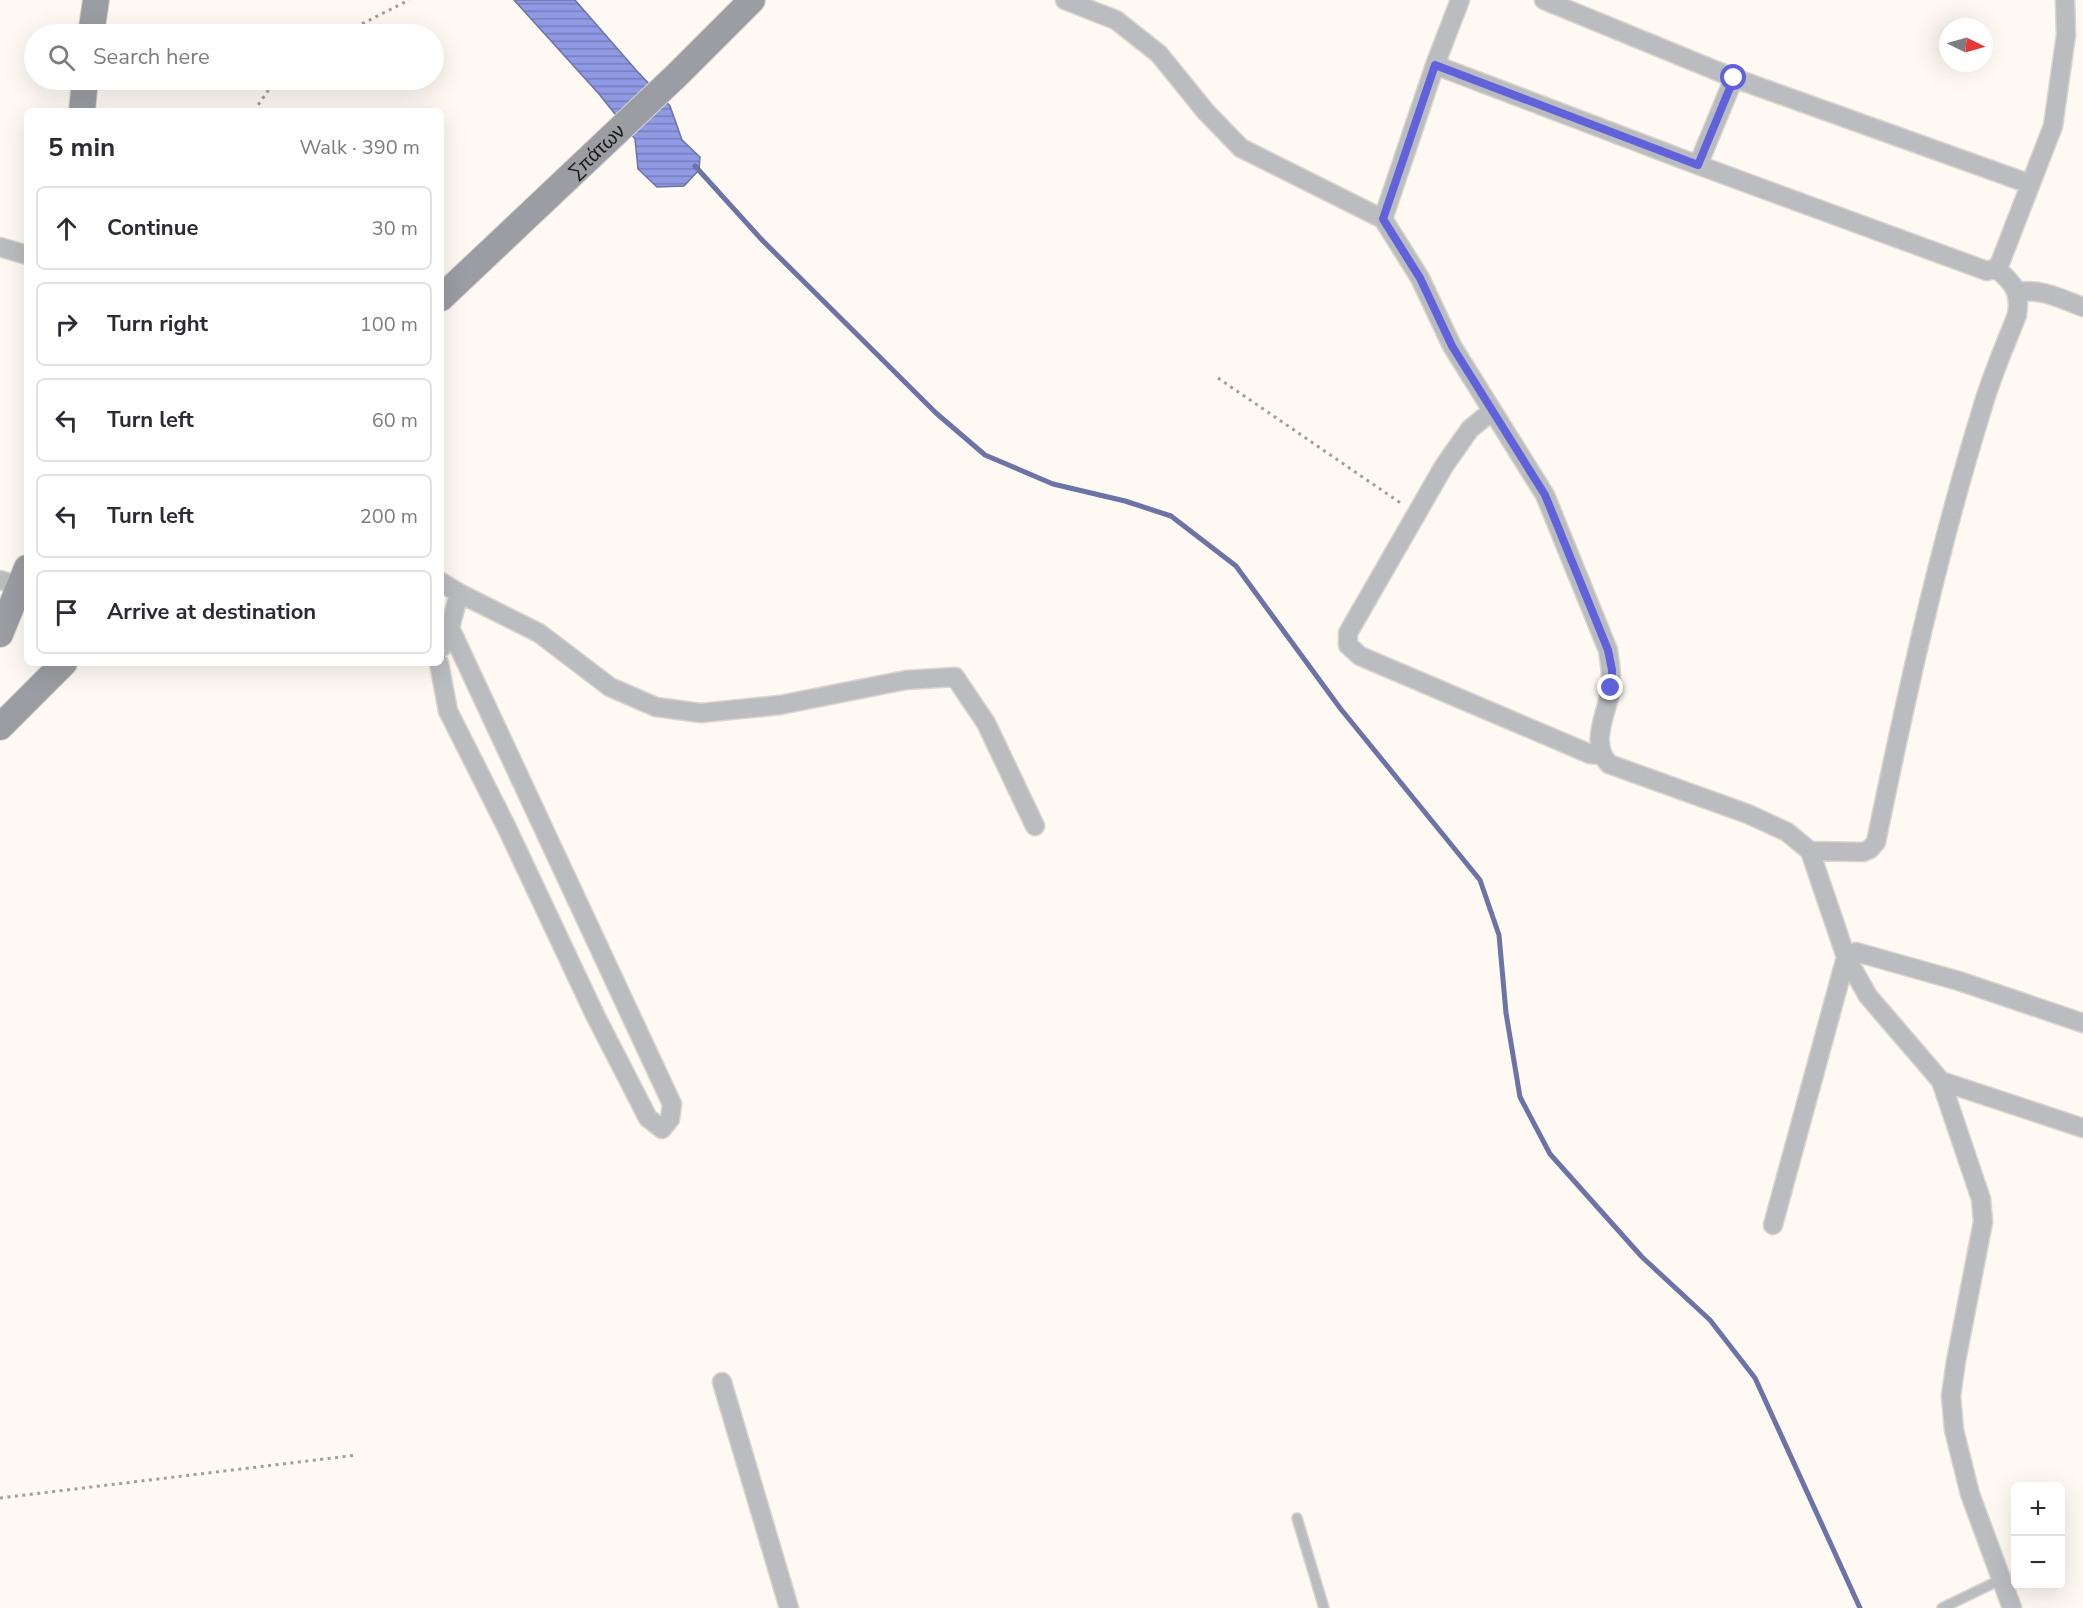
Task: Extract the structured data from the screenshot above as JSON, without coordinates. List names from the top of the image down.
{
  "streets": {
    "main road": ["Σπάτων"]
  },
  "north": "right",
  "page": {
    "search": "Search here",
    "heading": ["5 min", "Walk · 390 m"],
    "list": [
      ["Continue", "30 m"],
      ["Turn right", "100 m"],
      ["Turn left", "60 m"],
      ["Turn left", "200 m"],
      "Arrive at destination"
    ],
    "map_buttons": ["+", "−"]
  }
}
